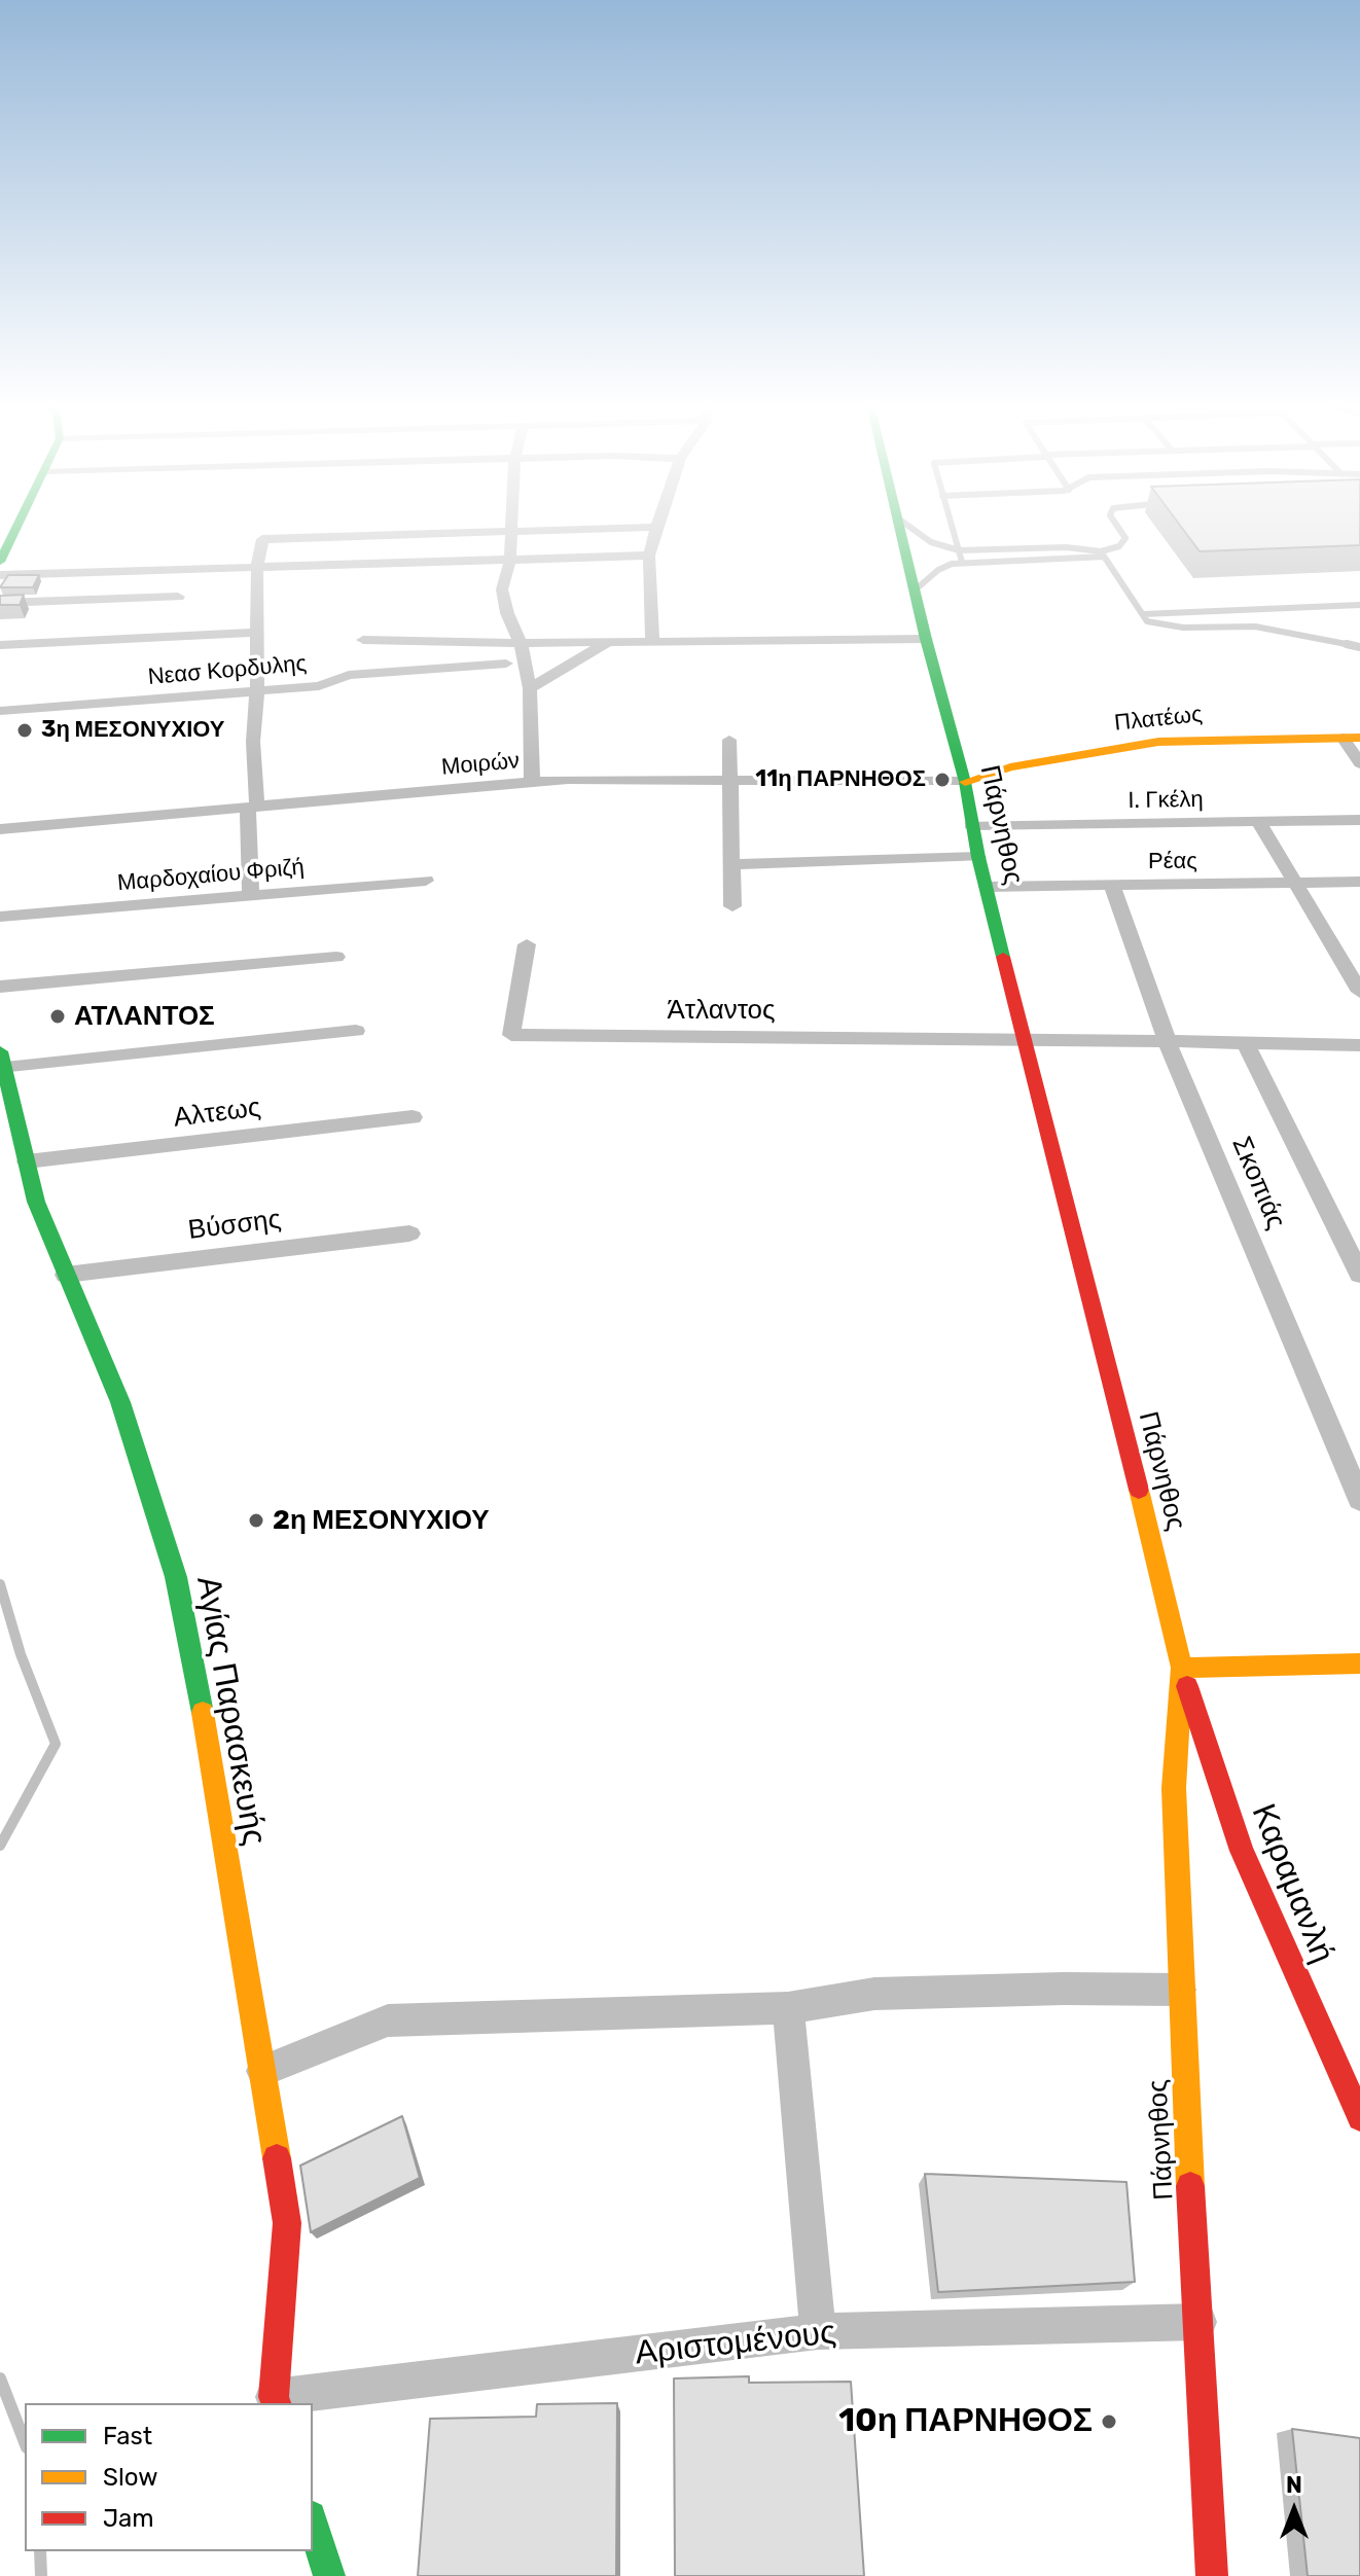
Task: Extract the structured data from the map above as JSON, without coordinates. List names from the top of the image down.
{
  "streets": {
    "main road": [
      "Πλατέως",
      "Πάρνηθος",
      "Αγίας Παρασκευής",
      "Καραμανλή"
    ],
    "street": [
      "Νεασ Κορδυλης",
      "Μοιρών",
      "Ι. Γκέλη",
      "Ρέας",
      "Μαρδοχαίου Φριζή",
      "Άτλαντος",
      "Αλτεως",
      "Σκοπιάς",
      "Βύσσης",
      "Αριστομένους"
    ]
  },
  "crossings": [
    ["Πλατέως", "Μοιρών"],
    ["Πλατέως", "Πάρνηθος"],
    ["Μοιρών", "Πάρνηθος"],
    ["Ι. Γκέλη", "Πάρνηθος"],
    ["Πάρνηθος", "Ρέας"],
    ["Πάρνηθος", "Άτλαντος"],
    ["Πάρνηθος", "Καραμανλή"],
    ["Πάρνηθος", "Αριστομένους"],
    ["Ρέας", "Σκοπιάς"],
    ["Αλτεως", "Αγίας Παρασκευής"],
    ["Βύσσης", "Αγίας Παρασκευής"],
    ["Αγίας Παρασκευής", "Αριστομένους"]
  ],
  "places": [
    "3η ΜΕΣΟΝΥΧΙΟΥ",
    "11η ΠΑΡΝΗΘΟΣ",
    "ΑΤΛΑΝΤΟΣ",
    "2η ΜΕΣΟΝΥΧΙΟΥ",
    "10η ΠΑΡΝΗΘΟΣ"
  ],
  "legend": ["Fast", "Slow", "Jam"],
  "north": "top"
}
